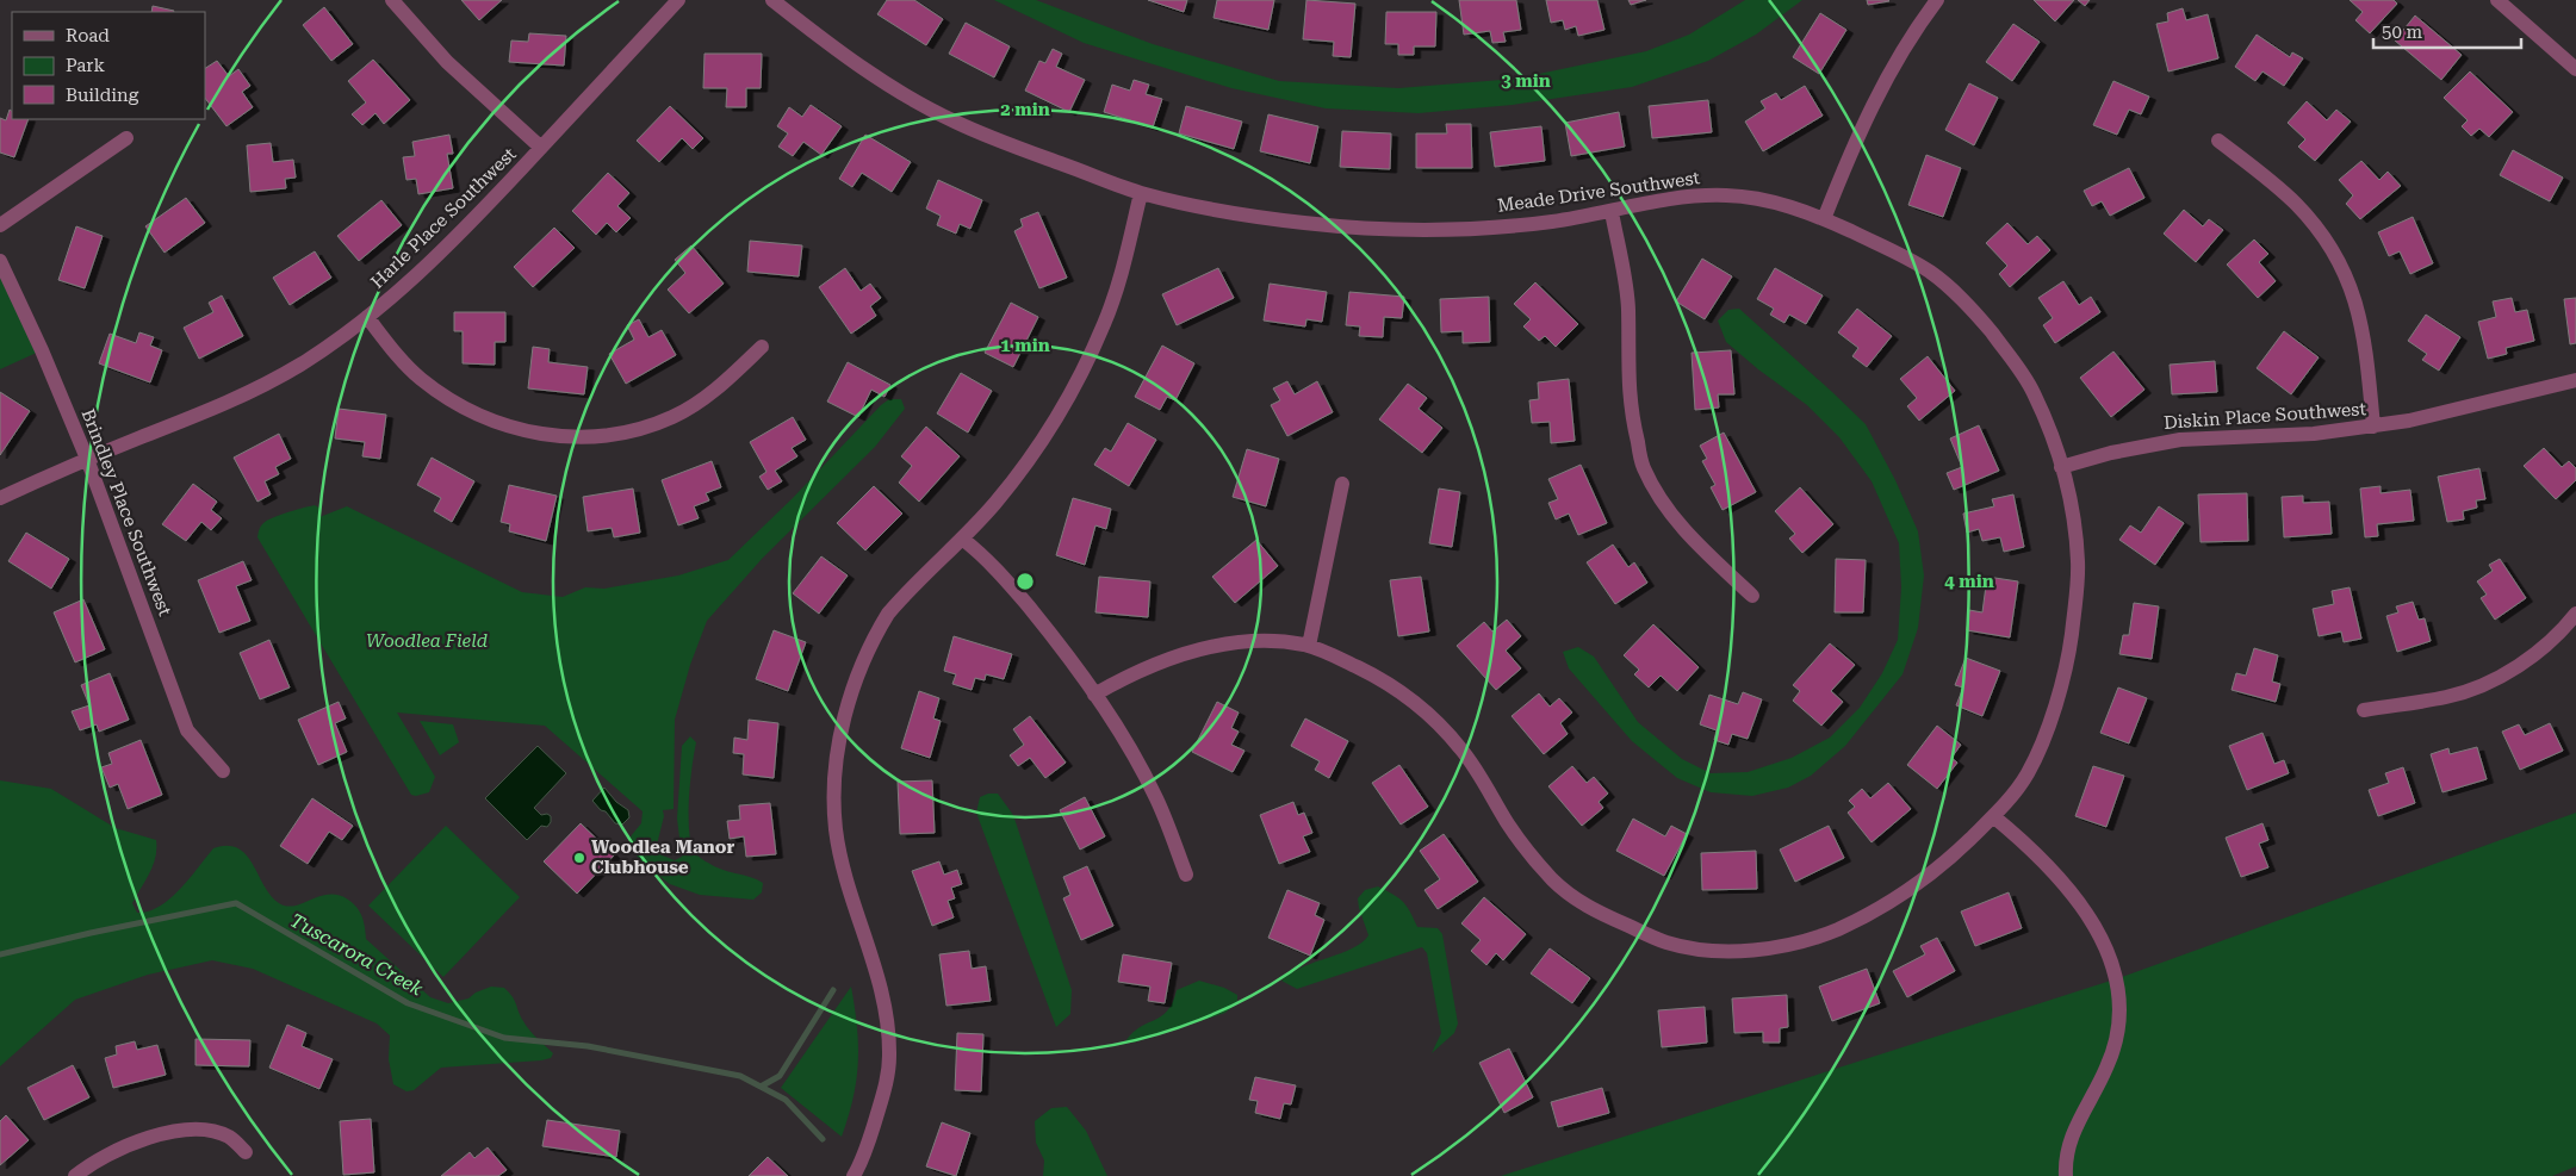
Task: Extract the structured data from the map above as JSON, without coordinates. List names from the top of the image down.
{
  "streets": {
    "street": [
      "Meade Drive Southwest",
      "Harle Place Southwest",
      "Diskin Place Southwest",
      "Brindley Place Southwest"
    ]
  },
  "crossings": [
    ["Meade Drive Southwest", "Diskin Place Southwest"],
    ["Harle Place Southwest", "Brindley Place Southwest"]
  ],
  "water": ["Tuscarora Creek"],
  "parks": ["Woodlea Field"],
  "places": ["Woodlea Manor Clubhouse"],
  "legend": ["Road", "Park", "Building"],
  "scale_bar": "50 m",
  "rings": [
    "3 min",
    "2 min",
    "1 min",
    "4 min"
  ]
}
